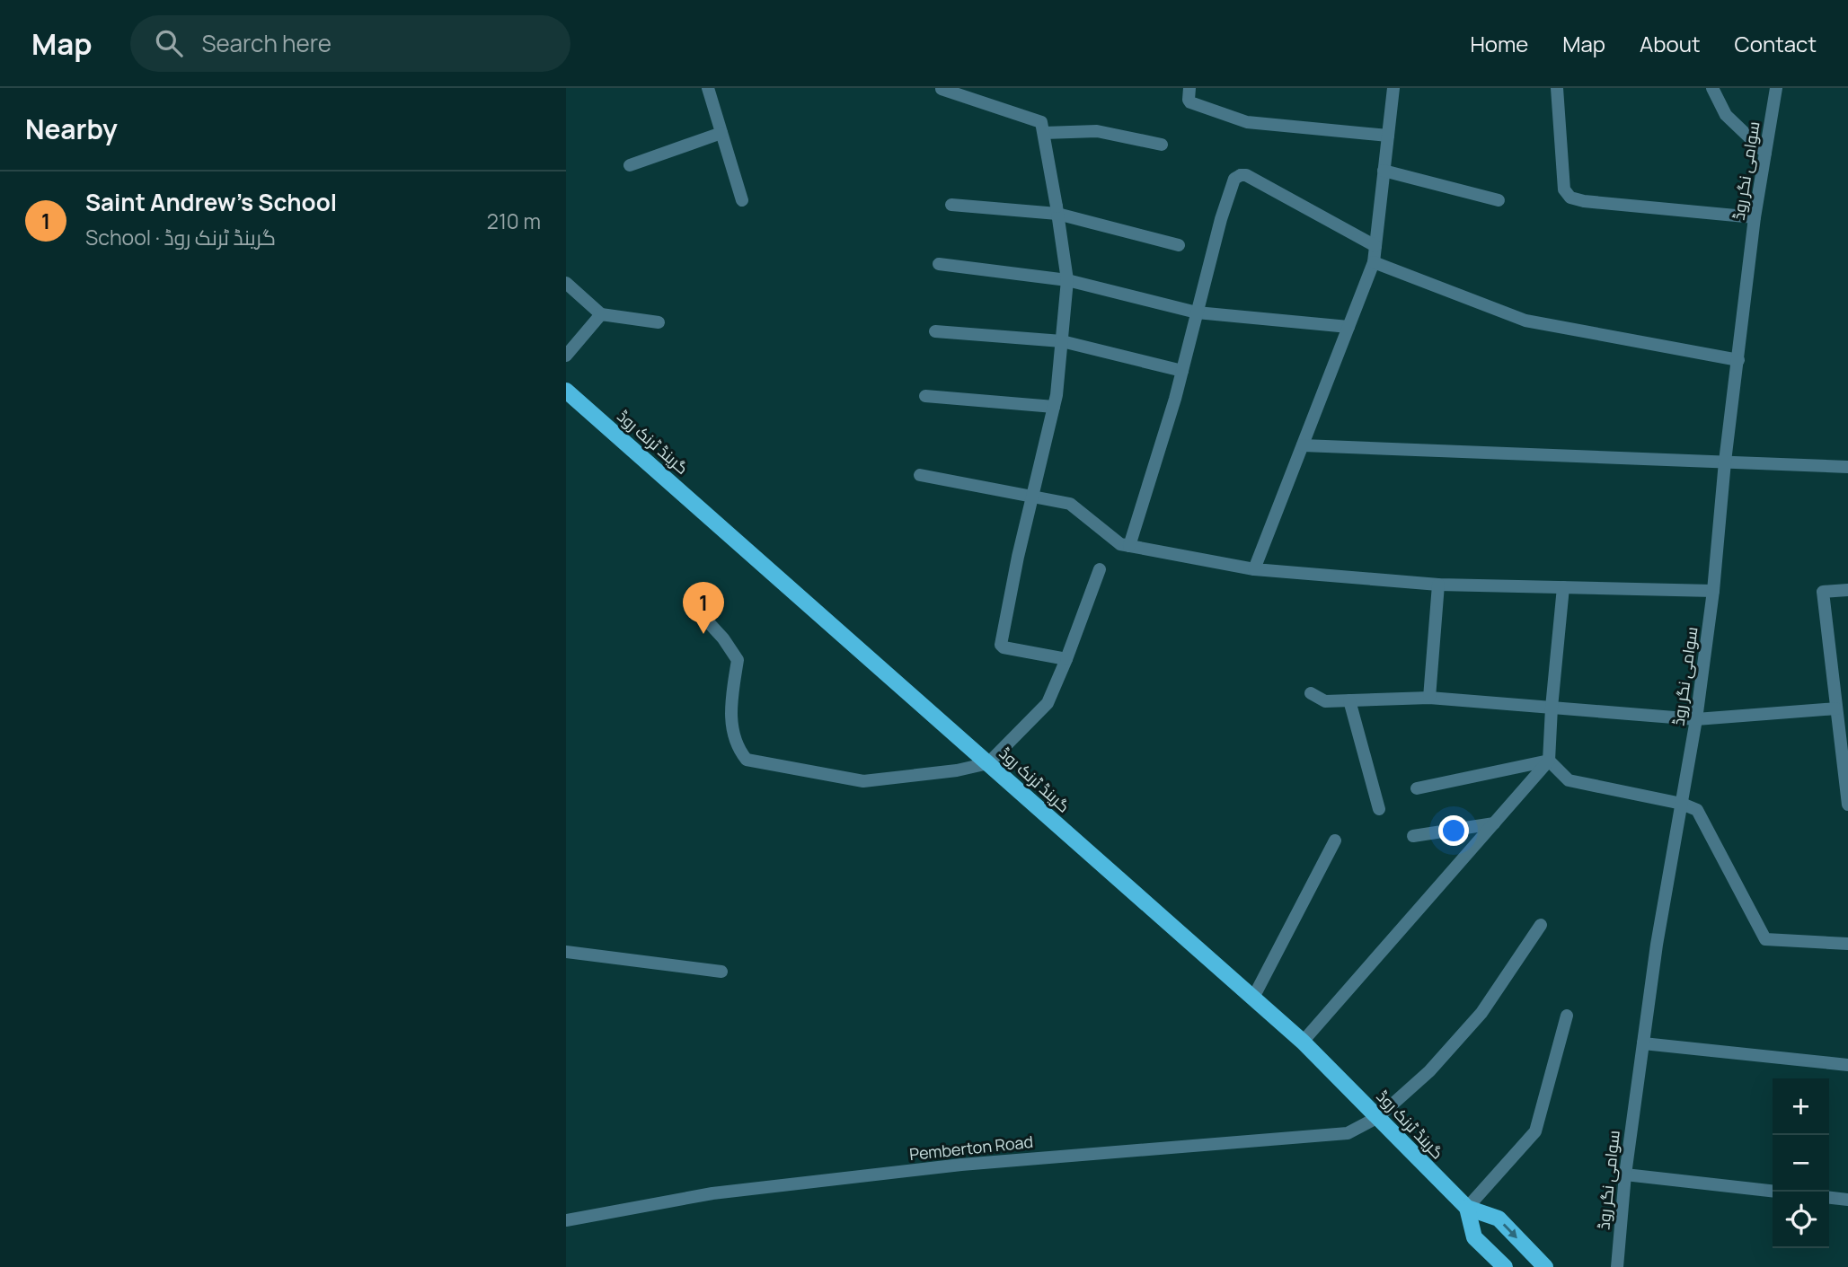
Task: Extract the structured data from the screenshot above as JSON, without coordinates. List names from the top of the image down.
{
  "streets": {
    "main road": ["گرینڈ ٹرنک روڈ"],
    "street": ["سوامی نگر روڈ", "Pemberton Road"]
  },
  "crossings": [
    ["گرینڈ ٹرنک روڈ", "Pemberton Road"]
  ],
  "page": {
    "header": "Map",
    "search": "Search here",
    "nav": [
      "Home",
      "Map",
      "About",
      "Contact"
    ],
    "heading": "Nearby",
    "list": [
      {
        "mark": "1",
        "name": "Saint Andrew's School",
        "note": "School · گرینڈ ٹرنک روڈ",
        "value": "210 m"
      }
    ],
    "pins": "1",
    "map_buttons": ["+", "−"]
  }
}
